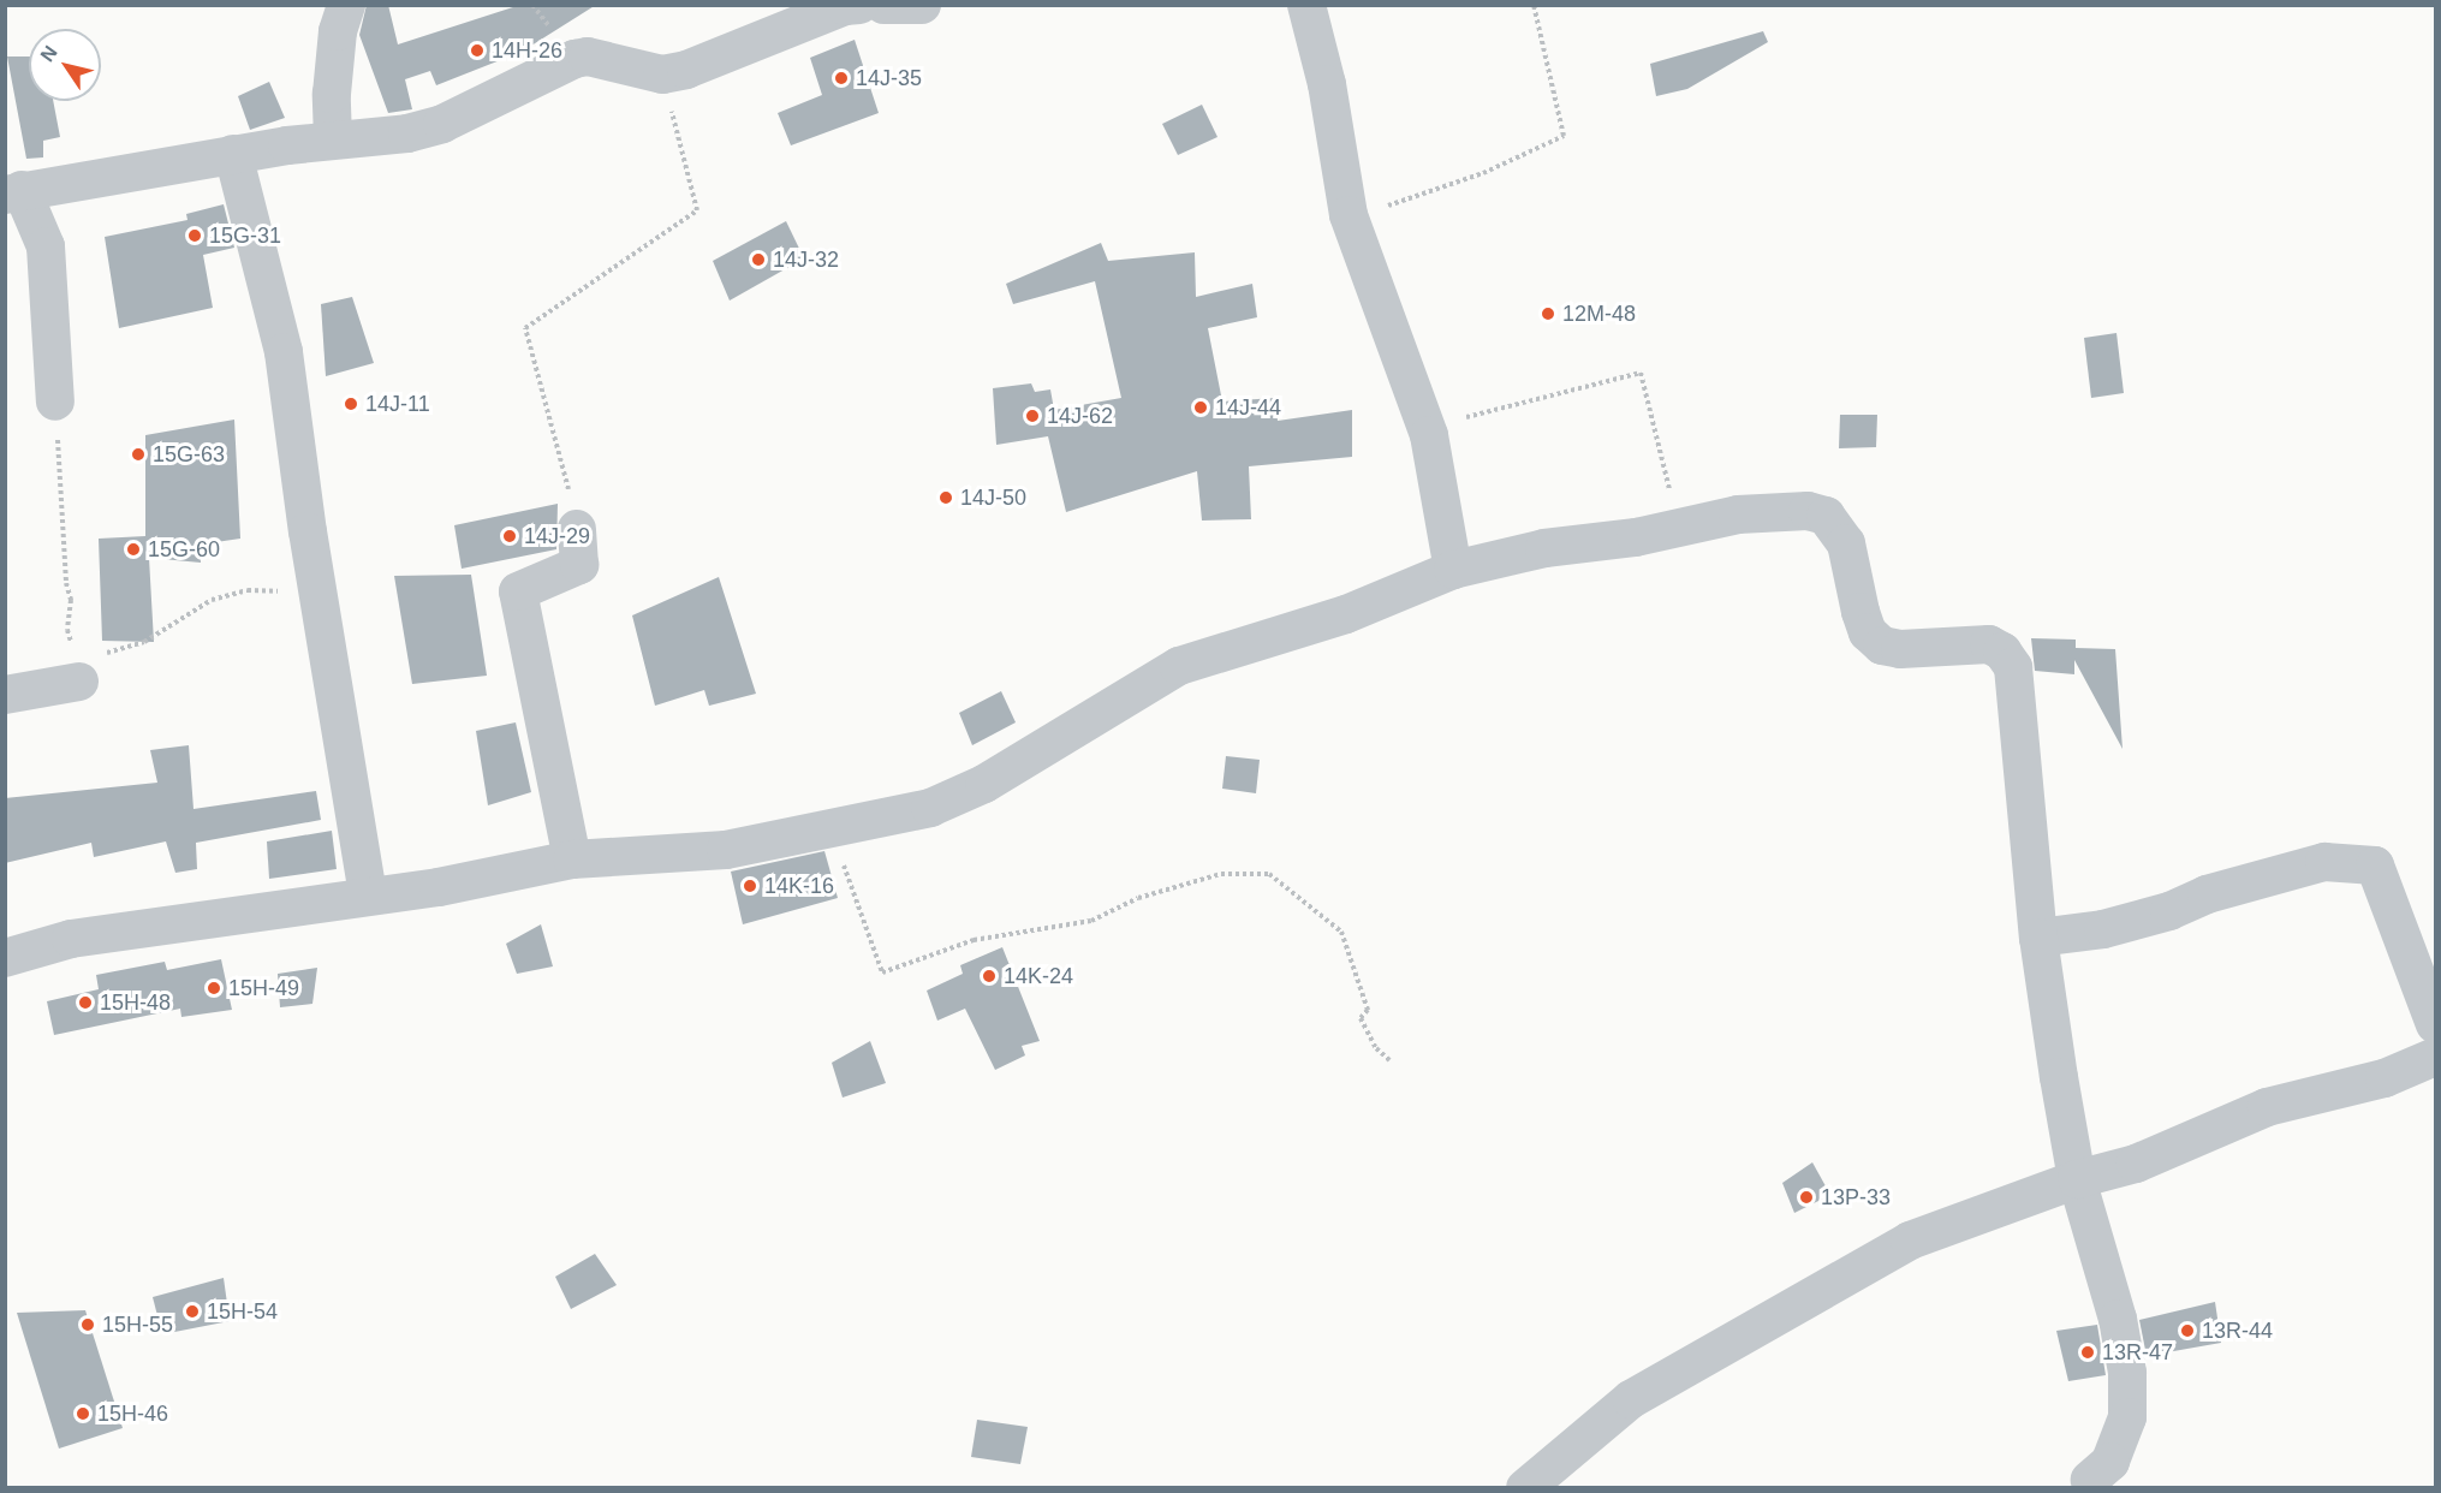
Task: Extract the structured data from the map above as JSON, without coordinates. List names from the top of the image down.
{
  "places": [
    "14H-26",
    "14J-35",
    "15G-31",
    "14J-32",
    "12M-48",
    "14J-11",
    "14J-44",
    "14J-62",
    "15G-63",
    "14J-50",
    "14J-29",
    "15G-60",
    "14K-16",
    "14K-24",
    "15H-49",
    "15H-48",
    "13P-33",
    "15H-54",
    "15H-55",
    "13R-44",
    "13R-47",
    "15H-46"
  ],
  "north": "top left"
}
